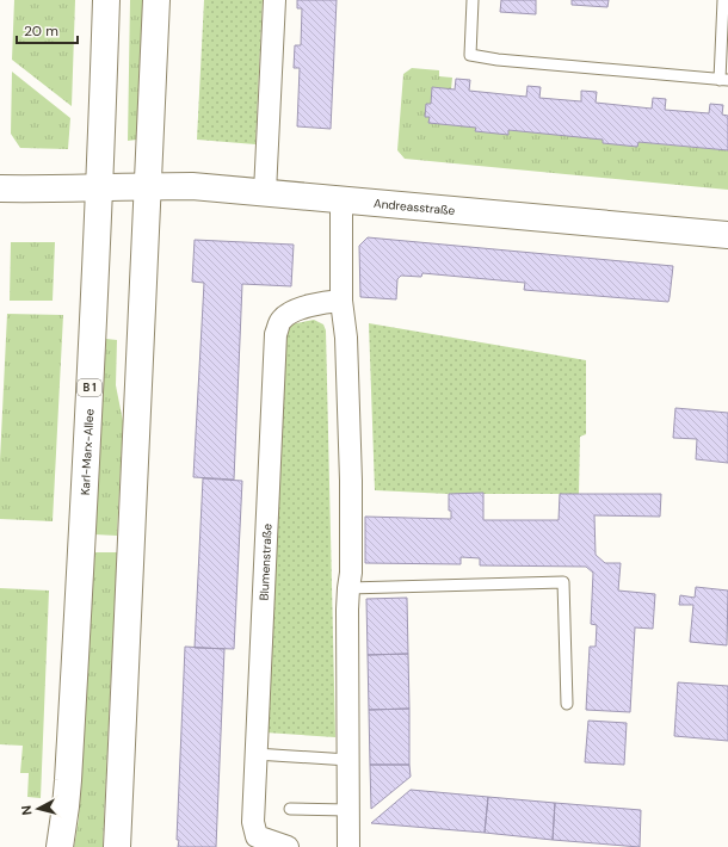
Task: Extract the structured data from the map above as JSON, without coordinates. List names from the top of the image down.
{
  "streets": {
    "main road": ["Andreasstraße", "B 1", "Karl-Marx-Allee"],
    "street": ["Blumenstraße"]
  },
  "crossings": [
    ["Andreasstraße", "Karl-Marx-Allee"]
  ],
  "scale_bar": "20 m",
  "north": "left"
}
